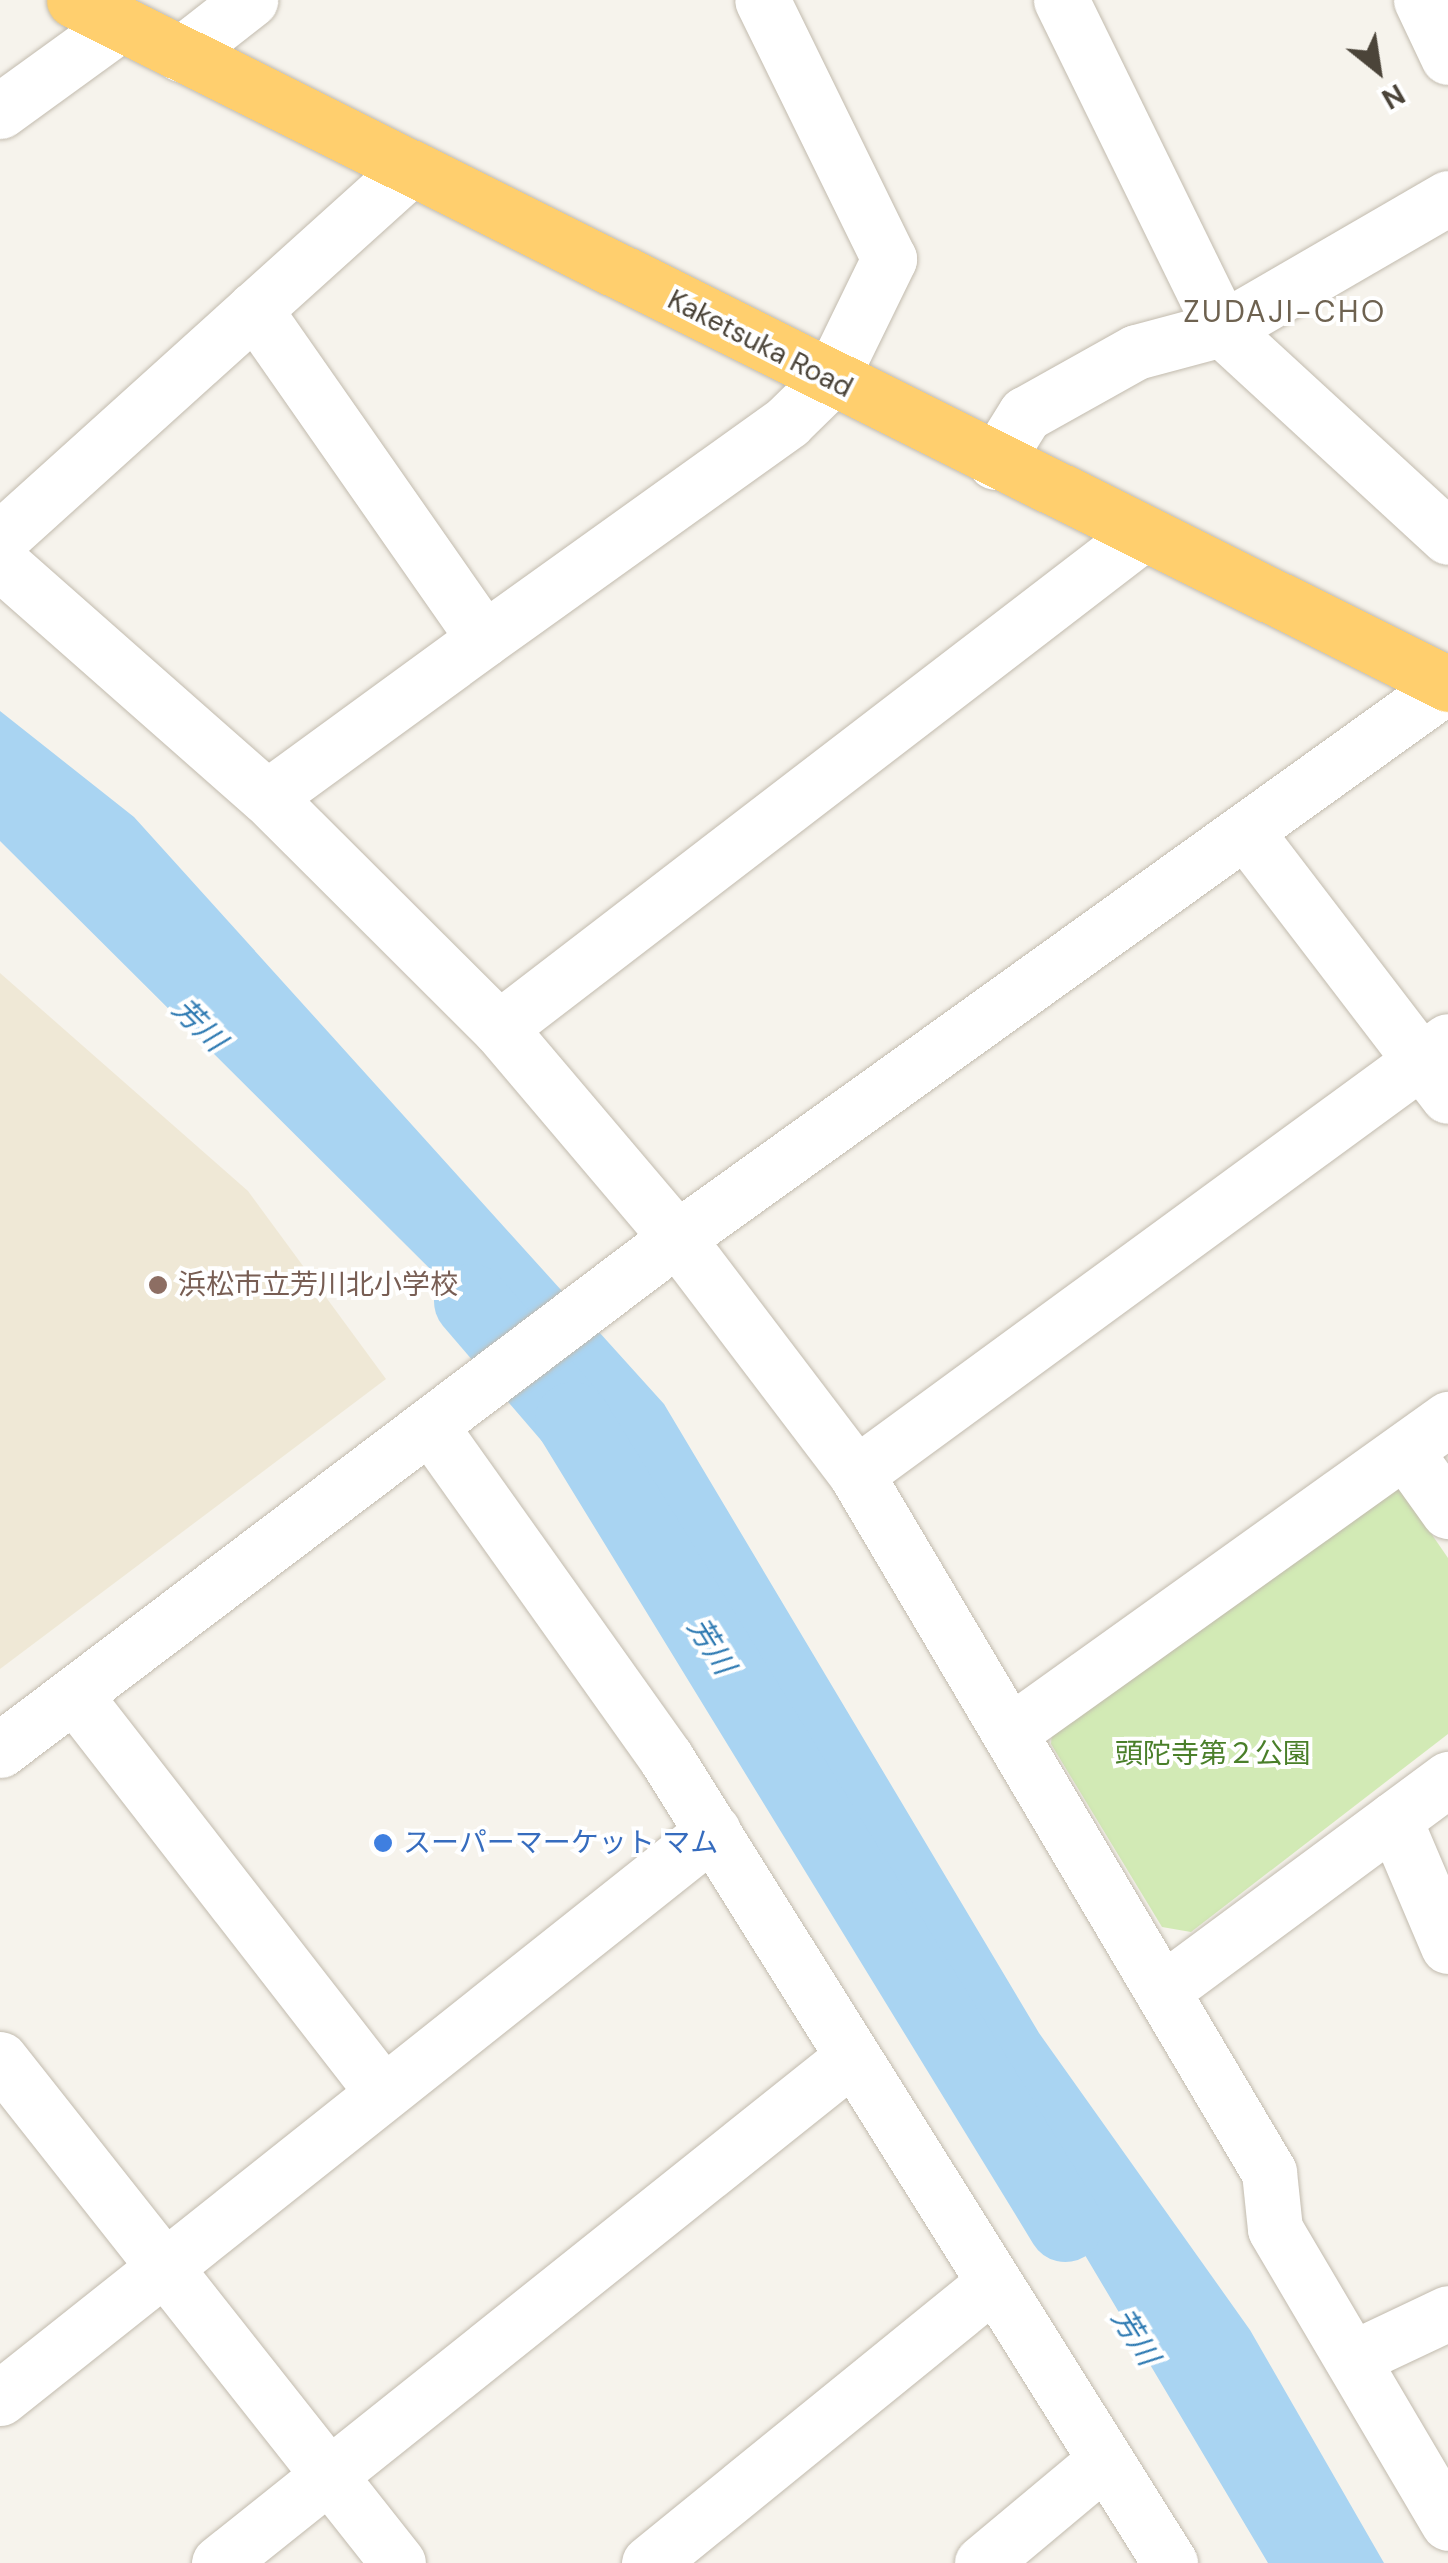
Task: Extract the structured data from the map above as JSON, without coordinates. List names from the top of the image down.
{
  "streets": {
    "highway": ["Kaketsuka Road"]
  },
  "districts": ["ZUDAJI-CHO"],
  "water": ["芳川"],
  "parks": ["頭陀寺第２公園"],
  "places": ["浜松市立芳川北小学校", "スーパーマーケット マム"],
  "north": "bottom right"
}
